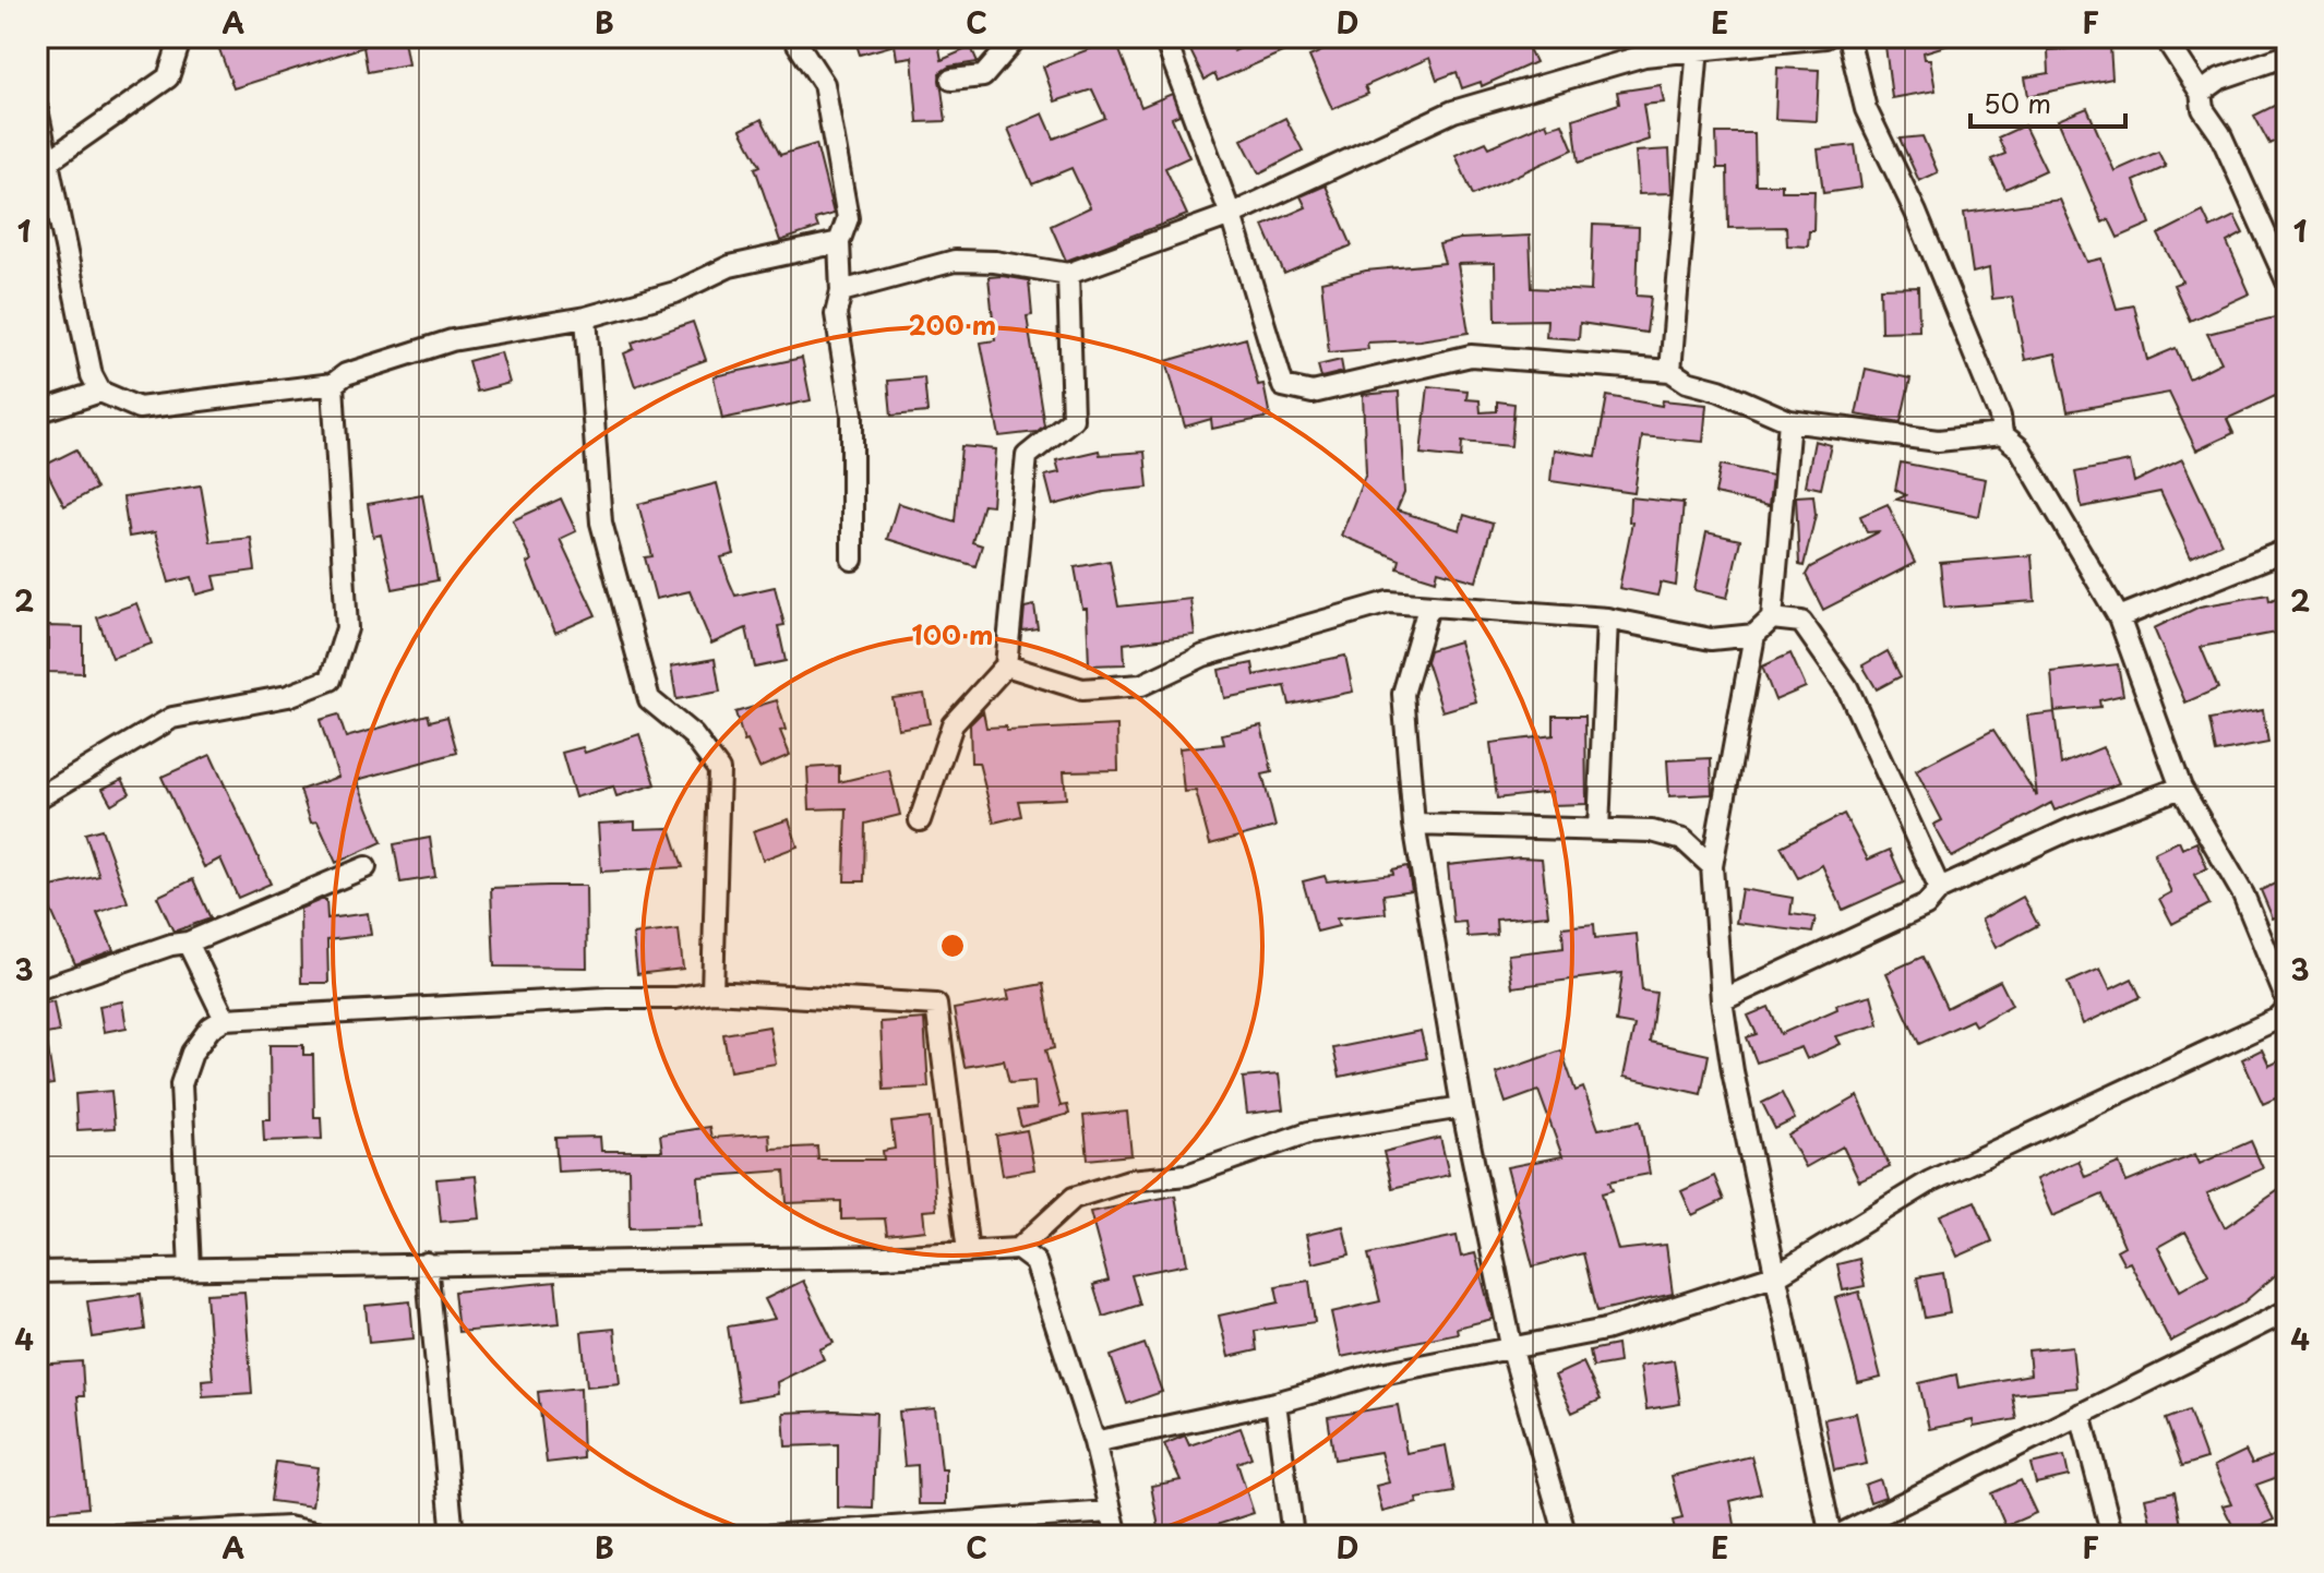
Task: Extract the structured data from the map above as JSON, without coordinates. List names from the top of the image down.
{
  "scale_bar": "50 m",
  "grid": {
    "columns": [
      "A",
      "B",
      "C",
      "D",
      "E",
      "F"
    ],
    "rows": [
      "1",
      "2",
      "3",
      "4"
    ]
  },
  "rings": ["200 m", "100 m"]
}
